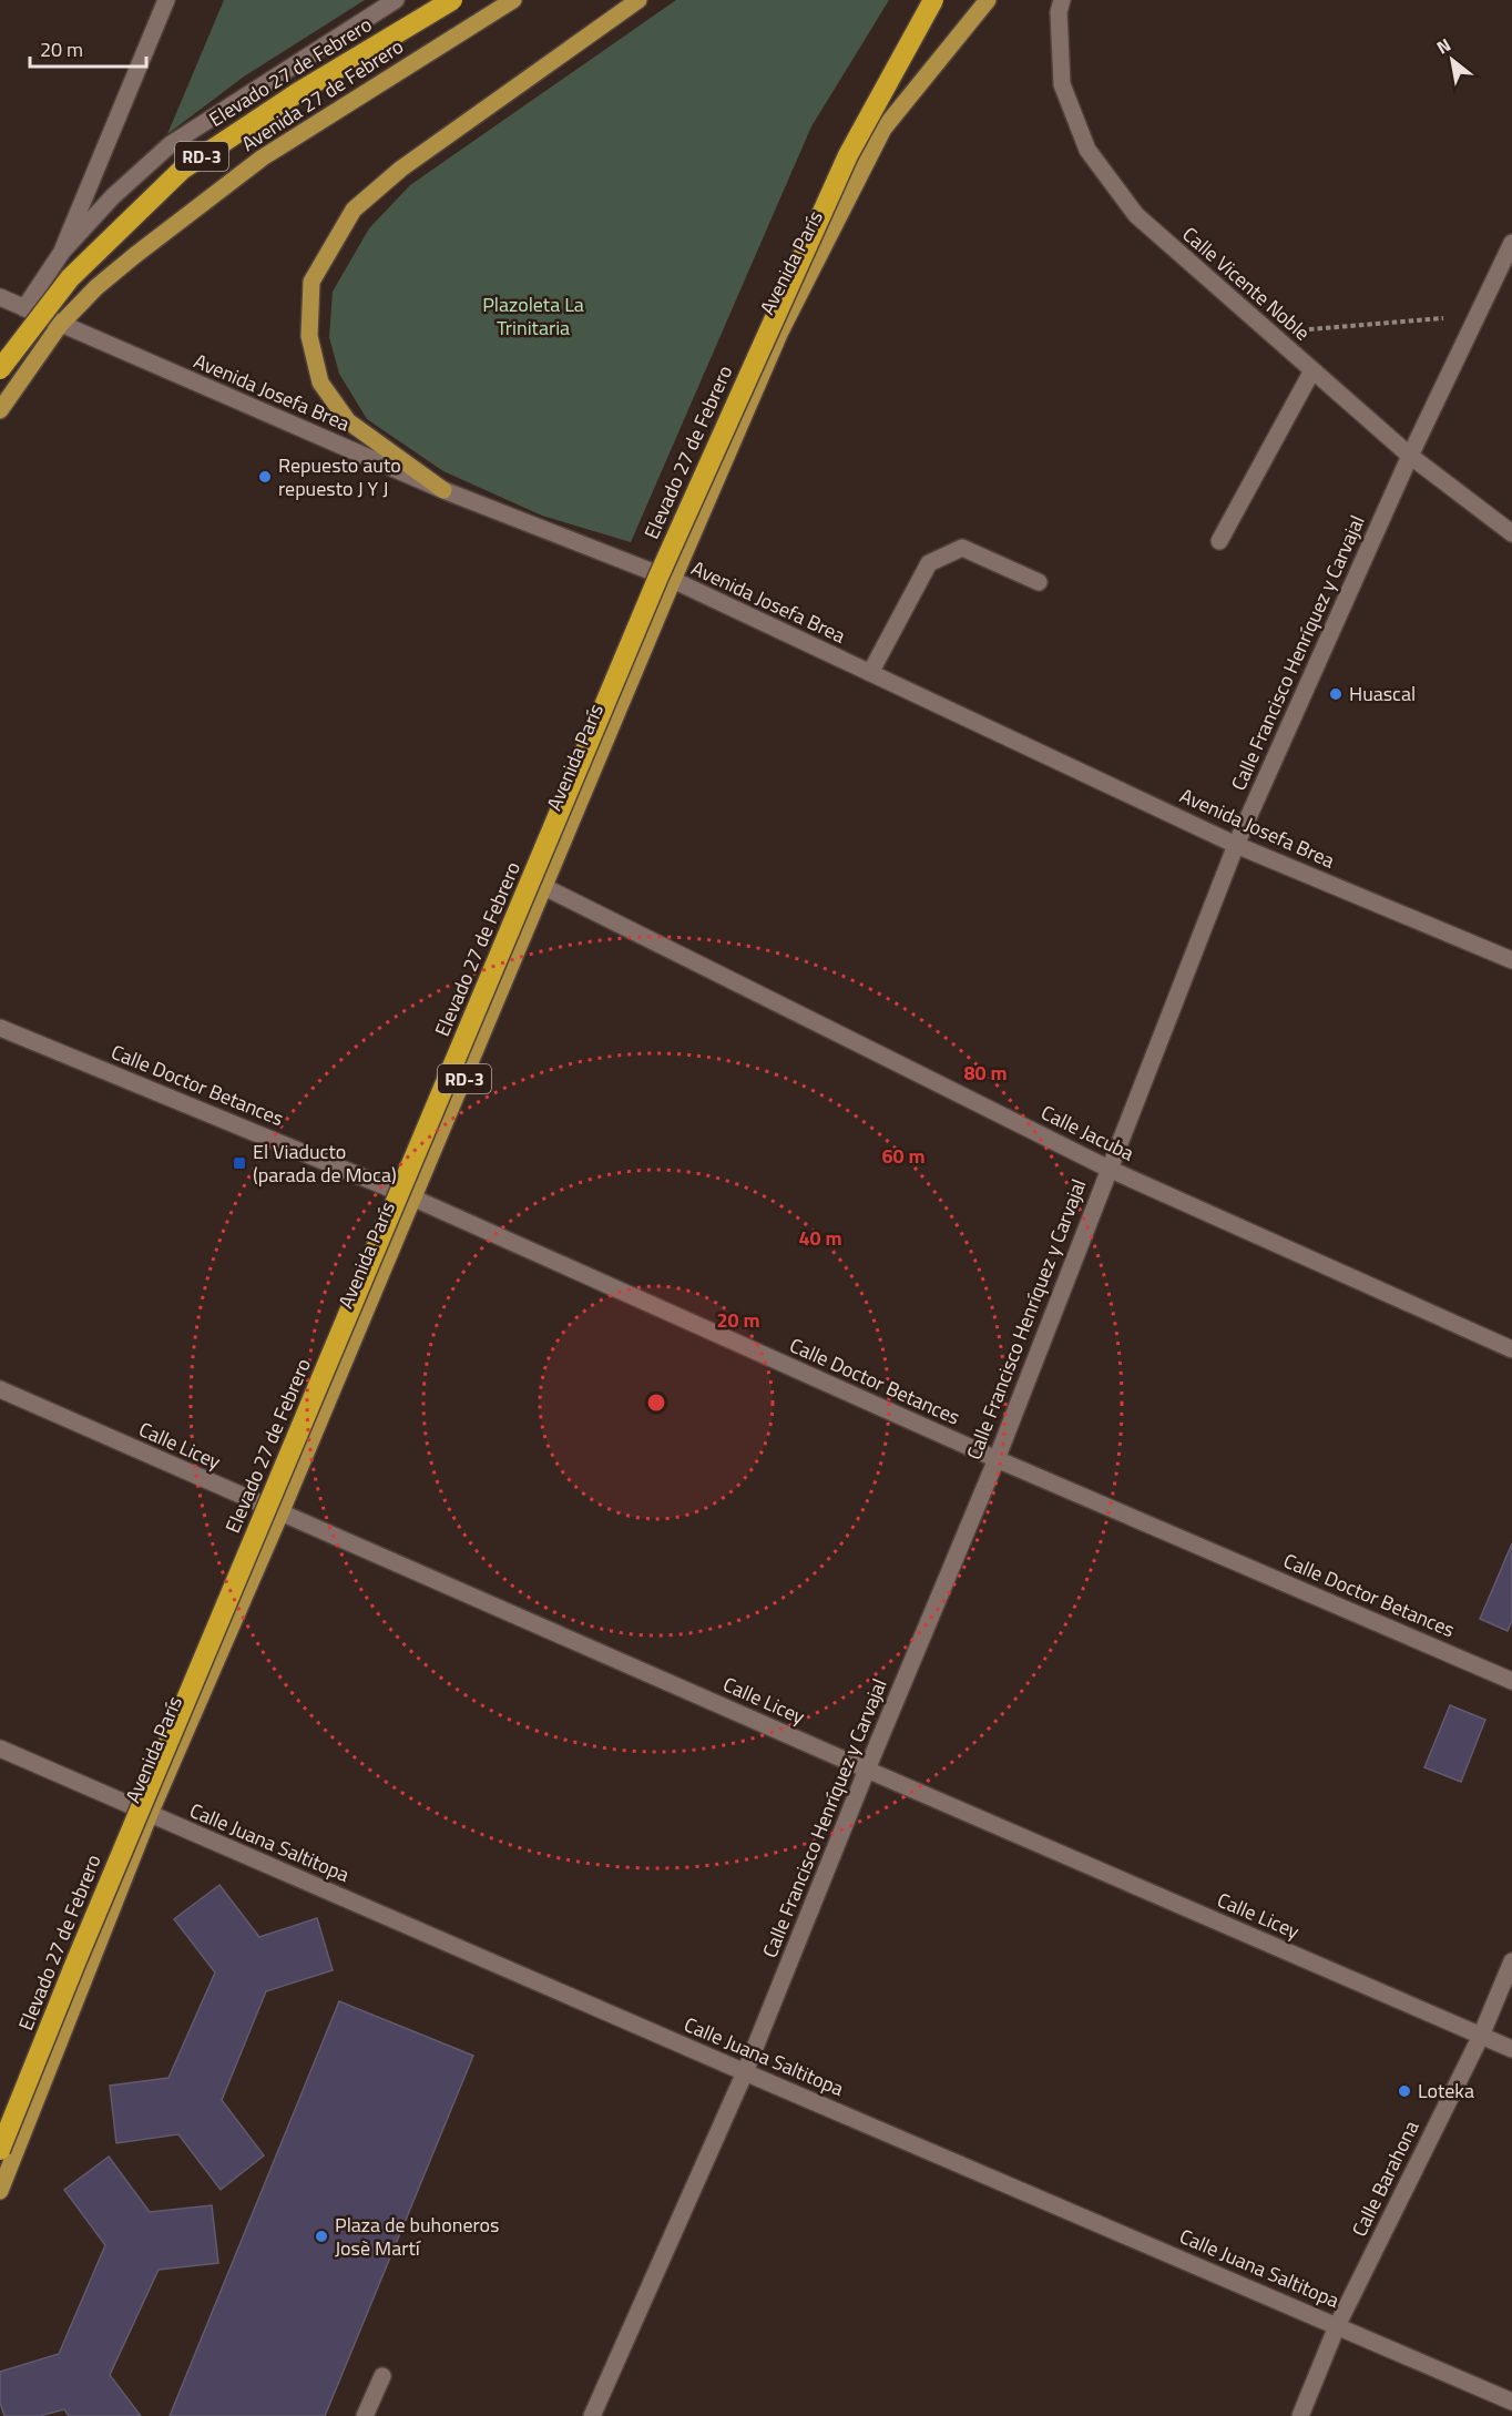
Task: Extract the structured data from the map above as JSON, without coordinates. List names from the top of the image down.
{
  "streets": {
    "highway": ["Elevado 27 de Febrero", "RD-3"],
    "main road": ["Avenida 27 de Febrero", "Avenida París"],
    "street": [
      "Calle Vicente Noble",
      "Avenida Josefa Brea",
      "Calle Francisco Henríquez y Carvajal",
      "Calle Doctor Betances",
      "Calle Jacuba",
      "Calle Licey",
      "Calle Juana Saltitopa",
      "Calle Barahona"
    ]
  },
  "crossings": [
    ["Avenida 27 de Febrero", "Avenida Josefa Brea"],
    ["Avenida París", "Avenida Josefa Brea"],
    ["Avenida París", "Calle Doctor Betances"],
    ["Avenida París", "Calle Jacuba"],
    ["Avenida París", "Calle Licey"],
    ["Avenida París", "Calle Juana Saltitopa"],
    ["Calle Vicente Noble", "Calle Francisco Henríquez y Carvajal"],
    ["Avenida Josefa Brea", "Calle Francisco Henríquez y Carvajal"],
    ["Calle Francisco Henríquez y Carvajal", "Calle Doctor Betances"],
    ["Calle Francisco Henríquez y Carvajal", "Calle Jacuba"],
    ["Calle Francisco Henríquez y Carvajal", "Calle Licey"],
    ["Calle Francisco Henríquez y Carvajal", "Calle Juana Saltitopa"],
    ["Calle Licey", "Calle Barahona"],
    ["Calle Juana Saltitopa", "Calle Barahona"]
  ],
  "parks": ["Plazoleta La Trinitaria"],
  "places": {
    "other": [
      "Repuesto auto repuesto J Y J",
      "Huascal",
      "Loteka",
      "Plaza de buhoneros Josè Martí"
    ],
    "transit": ["El Viaducto (parada de Moca)"]
  },
  "scale_bar": "20 m",
  "north": "top left",
  "rings": [
    "80 m",
    "60 m",
    "40 m",
    "20 m"
  ]
}
